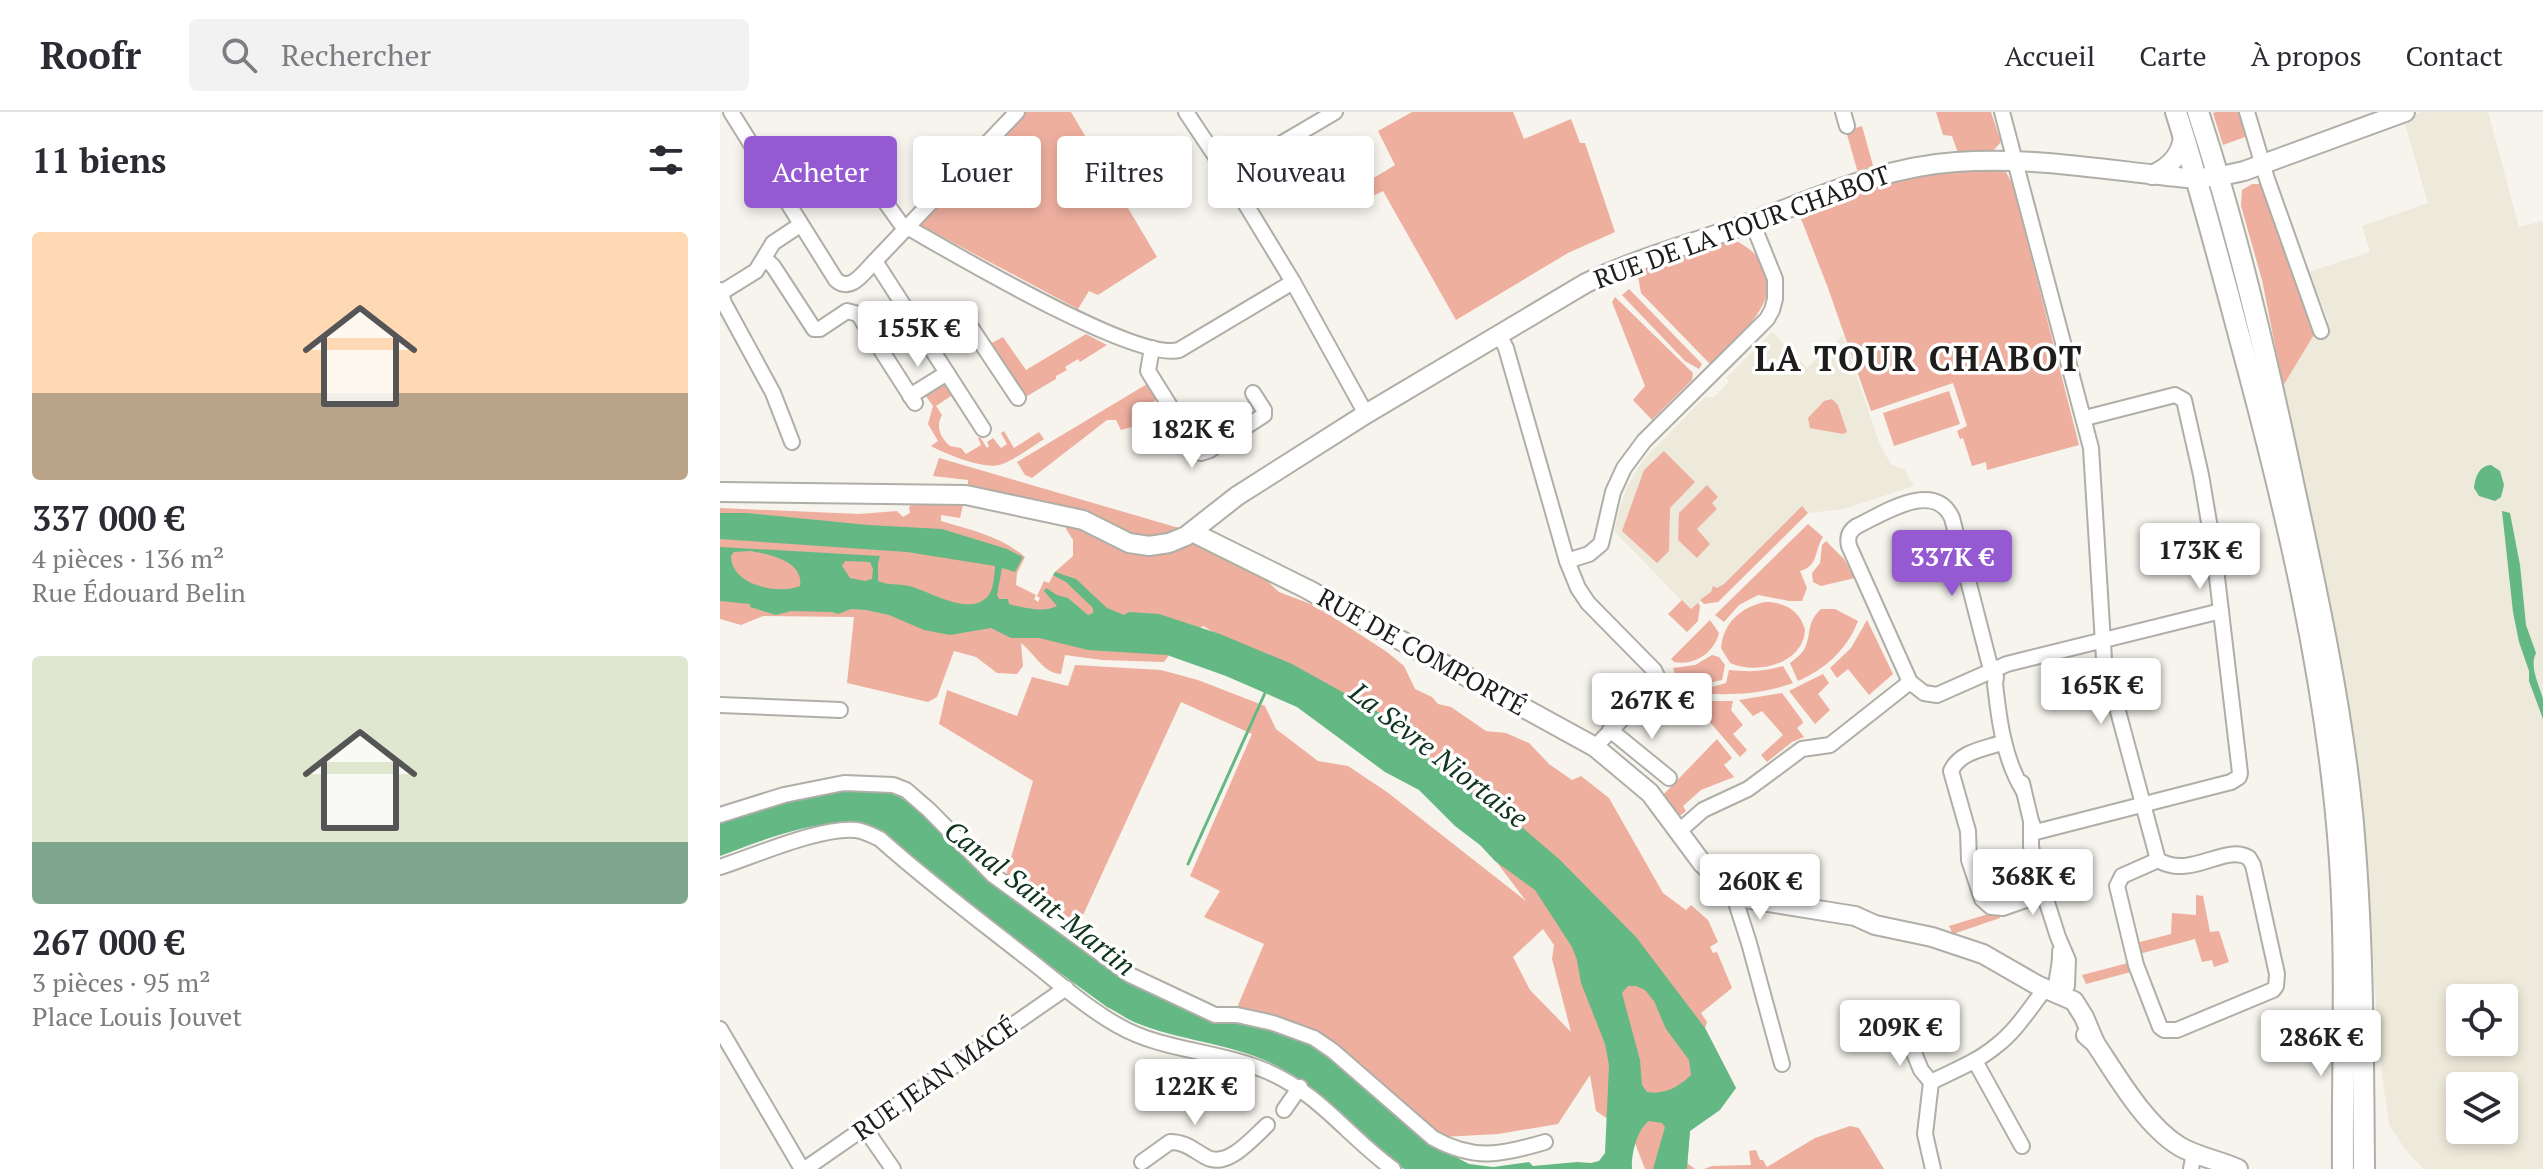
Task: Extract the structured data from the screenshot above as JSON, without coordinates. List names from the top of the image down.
{
  "streets": {
    "street": ["RUE DE LA TOUR CHABOT", "RUE DE COMPORTÉ", "RUE JEAN MACÉ"]
  },
  "crossings": [
    ["RUE DE LA TOUR CHABOT", "RUE DE COMPORTÉ"]
  ],
  "districts": ["LA TOUR CHABOT"],
  "water": ["La Sèvre Niortaise", "Canal Saint-Martin"],
  "page": {
    "header": "Roofr",
    "search": "Rechercher",
    "nav": [
      "Accueil",
      "Carte",
      "À propos",
      "Contact"
    ],
    "heading": "11 biens",
    "chip": [
      "Acheter",
      "Louer",
      "Filtres",
      "Nouveau"
    ],
    "list": [
      {
        "name": "337 000 €",
        "note": "4 pièces · 136 m² · Rue Édouard Belin"
      },
      {
        "name": "267 000 €",
        "note": "3 pièces · 95 m² · Place Louis Jouvet"
      }
    ],
    "price": [
      "155K €",
      "182K €",
      "173K €",
      "337K €",
      "165K €",
      "267K €",
      "368K €",
      "260K €",
      "209K €",
      "286K €",
      "122K €"
    ]
  }
}
